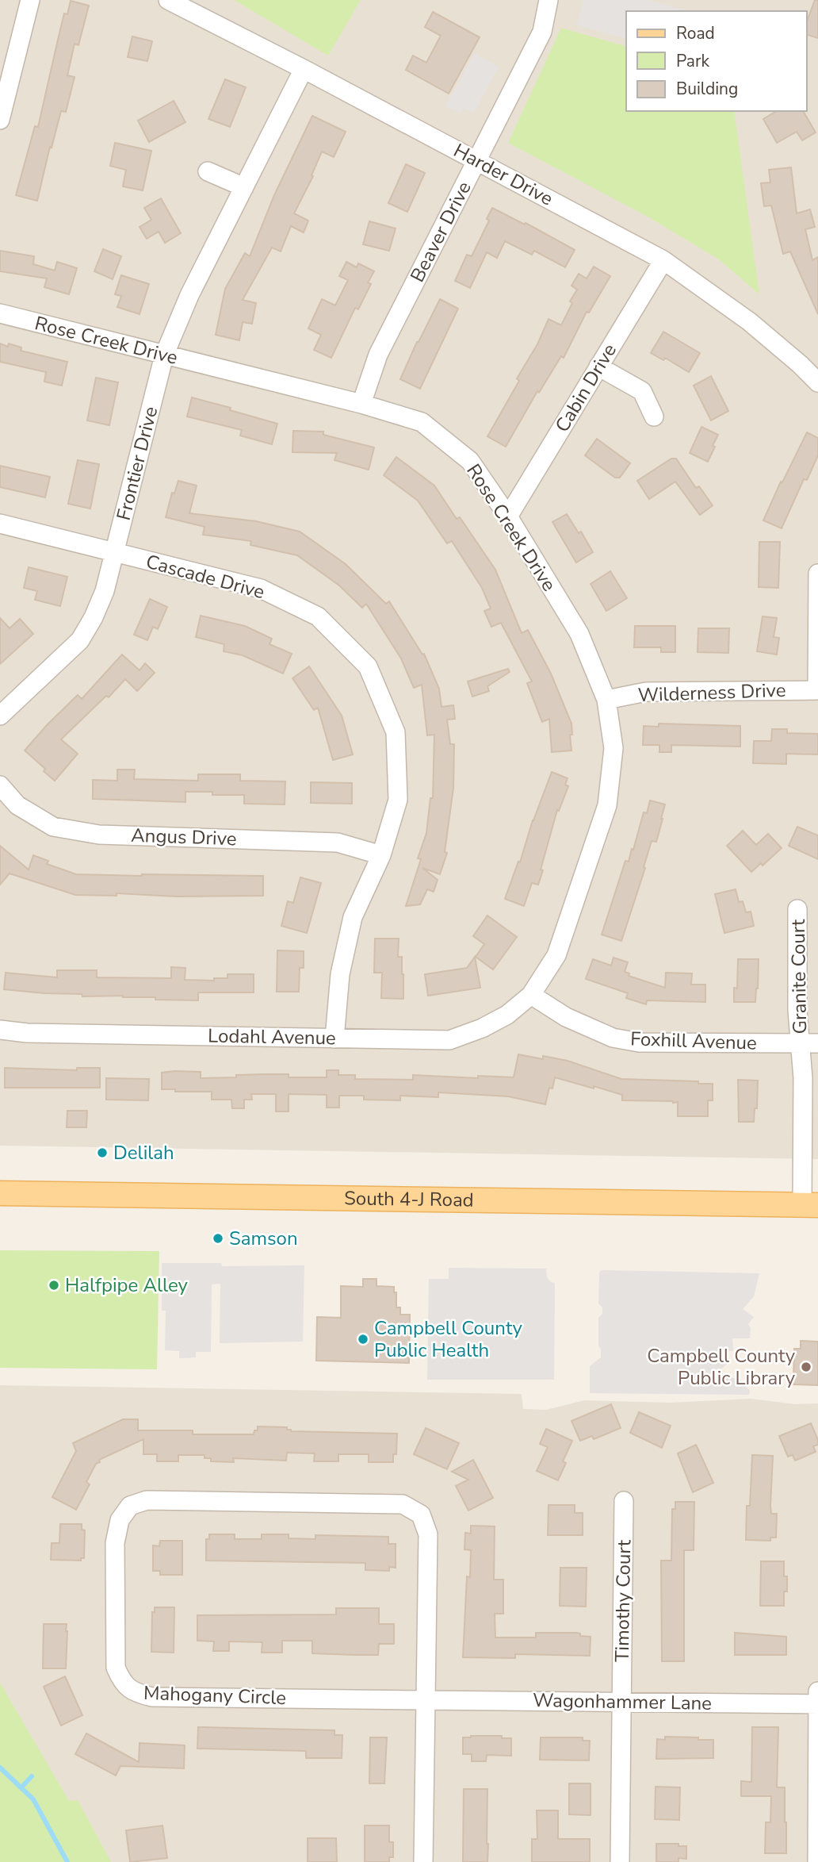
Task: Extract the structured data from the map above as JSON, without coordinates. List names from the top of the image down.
{
  "streets": {
    "main road": ["South 4-J Road"],
    "street": [
      "Harder Drive",
      "Beaver Drive",
      "Rose Creek Drive",
      "Cabin Drive",
      "Frontier Drive",
      "Cascade Drive",
      "Wilderness Drive",
      "Angus Drive",
      "Granite Court",
      "Lodahl Avenue",
      "Foxhill Avenue",
      "Timothy Court",
      "Mahogany Circle",
      "Wagonhammer Lane"
    ]
  },
  "crossings": [
    ["Harder Drive", "Beaver Drive"],
    ["Harder Drive", "Cabin Drive"],
    ["Harder Drive", "Frontier Drive"],
    ["Beaver Drive", "Rose Creek Drive"],
    ["Rose Creek Drive", "Cabin Drive"],
    ["Rose Creek Drive", "Frontier Drive"],
    ["Rose Creek Drive", "Wilderness Drive"],
    ["Rose Creek Drive", "Lodahl Avenue"],
    ["Rose Creek Drive", "Foxhill Avenue"],
    ["Frontier Drive", "Cascade Drive"],
    ["Cascade Drive", "Angus Drive"],
    ["Cascade Drive", "Lodahl Avenue"],
    ["Granite Court", "Foxhill Avenue"],
    ["Granite Court", "South 4-J Road"],
    ["Lodahl Avenue", "Foxhill Avenue"],
    ["Timothy Court", "Wagonhammer Lane"],
    ["Mahogany Circle", "Wagonhammer Lane"]
  ],
  "places": [
    "Delilah",
    "Samson",
    "Halfpipe Alley",
    "Campbell County Public Health",
    "Campbell County Public Library"
  ],
  "legend": ["Road", "Park", "Building"]
}
